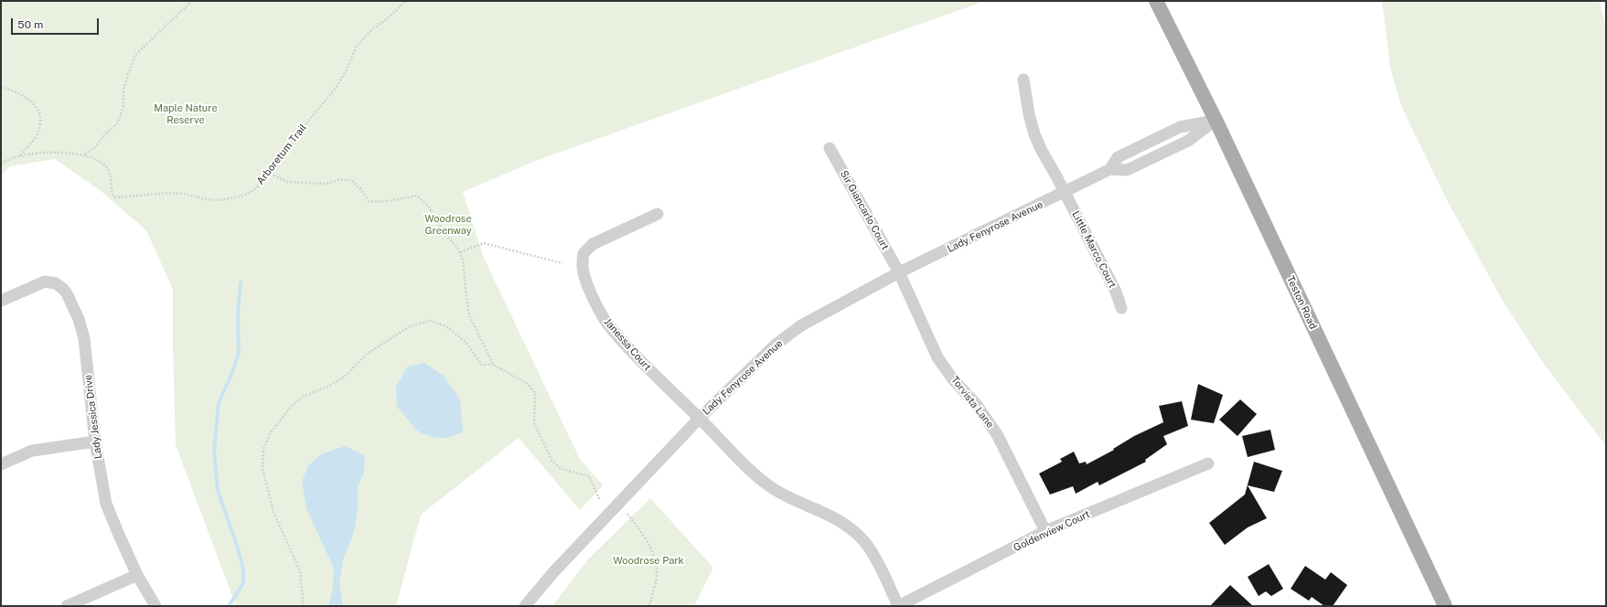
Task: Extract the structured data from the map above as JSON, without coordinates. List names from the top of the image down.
{
  "streets": {
    "main road": ["Teston Road"],
    "street": [
      "Sir Giancarlo Court",
      "Lady Fenyrose Avenue",
      "Little Marco Court",
      "Janessa Court",
      "Torvista Lane",
      "Lady Jessica Drive",
      "Goldenview Court"
    ],
    "path": ["Arboretum Trail"]
  },
  "crossings": [
    ["Sir Giancarlo Court", "Lady Fenyrose Avenue"],
    ["Sir Giancarlo Court", "Torvista Lane"],
    ["Lady Fenyrose Avenue", "Little Marco Court"],
    ["Lady Fenyrose Avenue", "Teston Road"],
    ["Lady Fenyrose Avenue", "Janessa Court"],
    ["Lady Fenyrose Avenue", "Torvista Lane"],
    ["Janessa Court", "Goldenview Court"],
    ["Torvista Lane", "Goldenview Court"]
  ],
  "parks": ["Maple Nature Reserve", "Woodrose Greenway", "Woodrose Park"],
  "scale_bar": "50 m"
}
